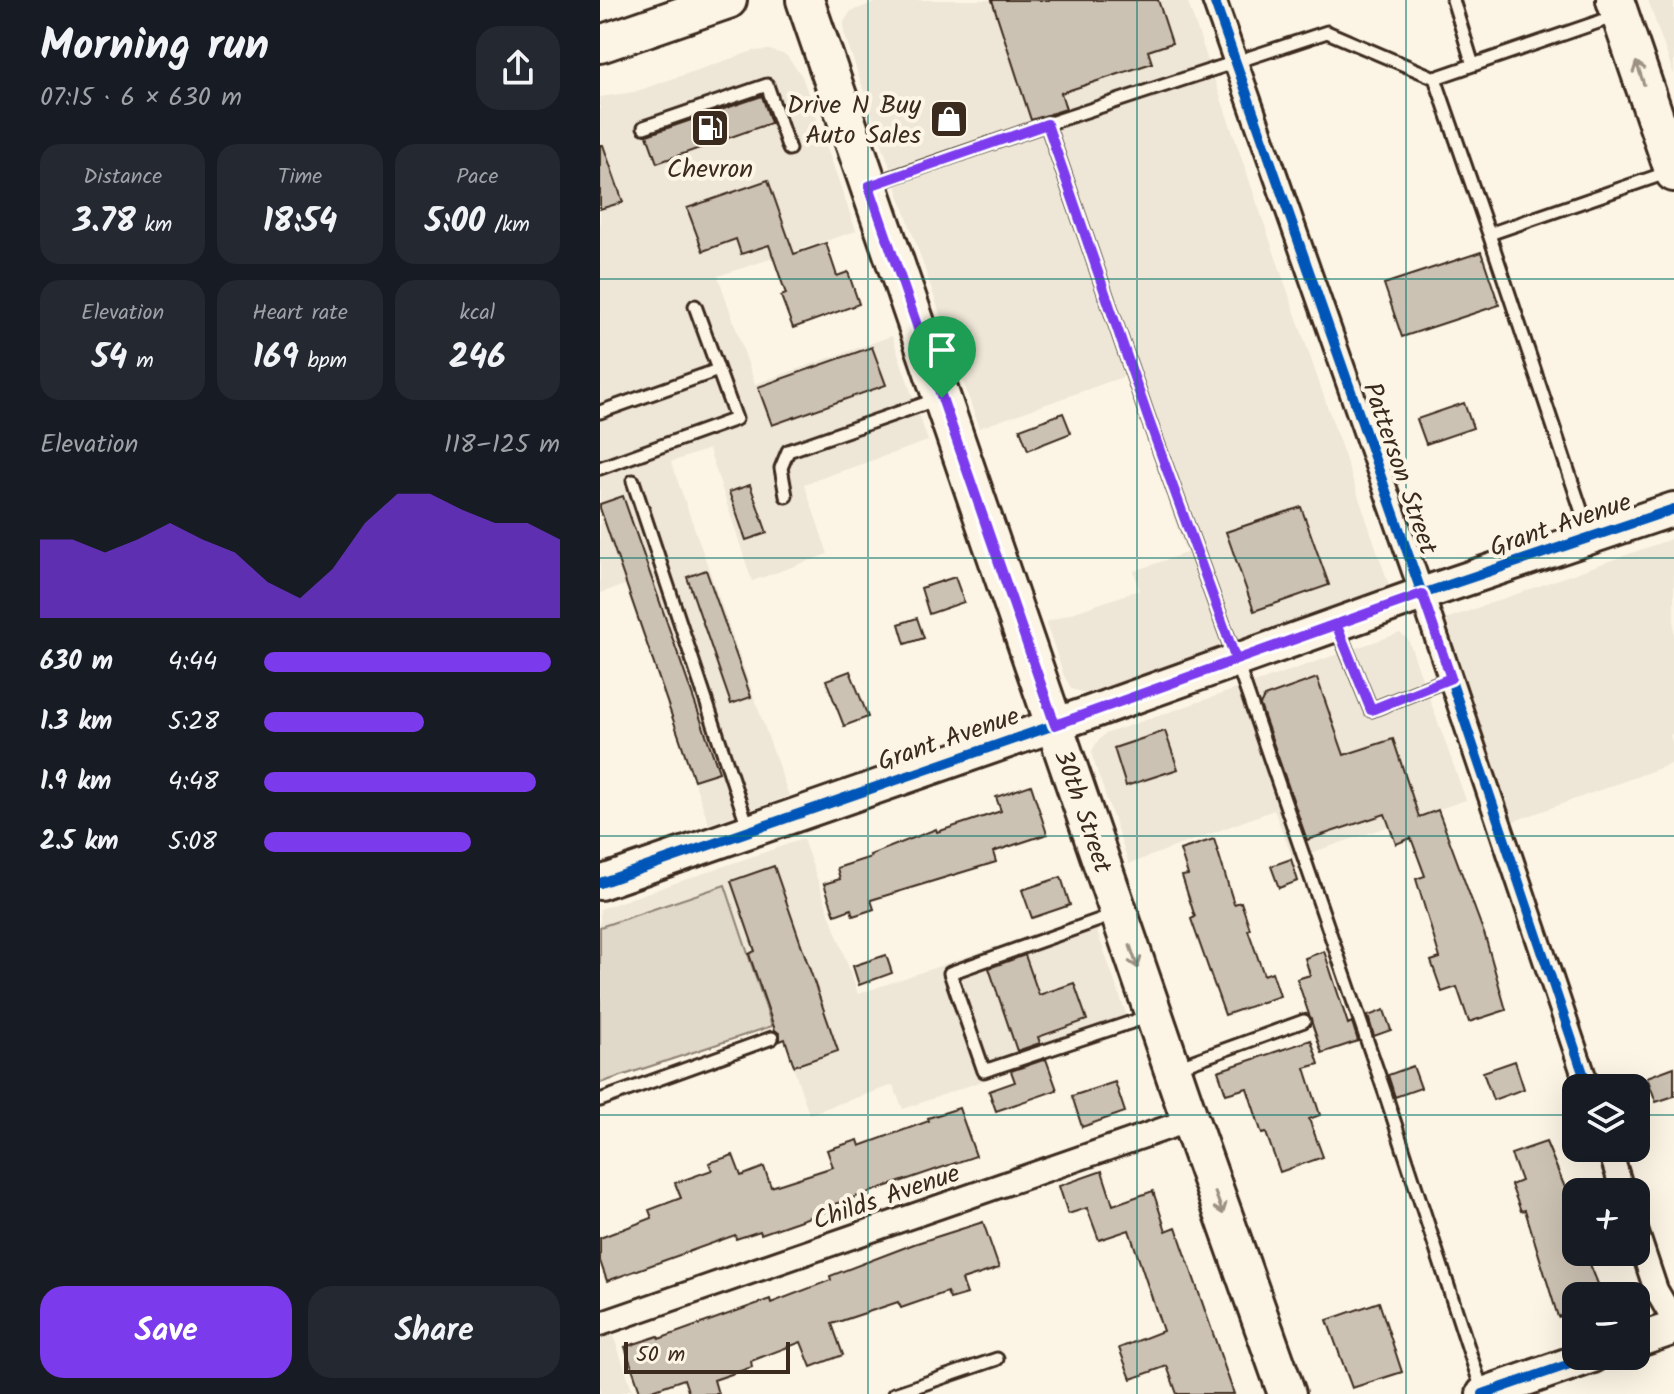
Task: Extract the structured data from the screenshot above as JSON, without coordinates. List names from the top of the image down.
{
  "streets": {
    "main road": ["30th Street"],
    "street": ["Patterson Street", "Grant Avenue", "Childs Avenue"]
  },
  "crossings": [
    ["Patterson Street", "Grant Avenue"],
    ["Grant Avenue", "30th Street"],
    ["30th Street", "Childs Avenue"]
  ],
  "places": {
    "shop": ["Drive N Buy Auto Sales"],
    "fuel station": ["Chevron"]
  },
  "scale_bar": "50 m",
  "page": {
    "heading": ["Morning run", "07:15 · 6 × 630 m"],
    "stats": [
      ["Distance", "3.78 km"],
      ["Time", "18:54"],
      ["Pace", "5:00 /km"],
      ["Elevation", "54 m"],
      ["Heart rate", "169 bpm"],
      ["kcal", "246"]
    ],
    "chart": ["Elevation", "118–125 m"],
    "list": [
      {
        "name": "630 m",
        "note": "4:44"
      },
      {
        "name": "1.3 km",
        "note": "5:28"
      },
      {
        "name": "1.9 km",
        "note": "4:48"
      },
      {
        "name": "2.5 km",
        "note": "5:08"
      }
    ],
    "map_buttons": ["+", "−"],
    "buttons": ["Save", "Share"],
    "scale": "50 m"
  }
}
